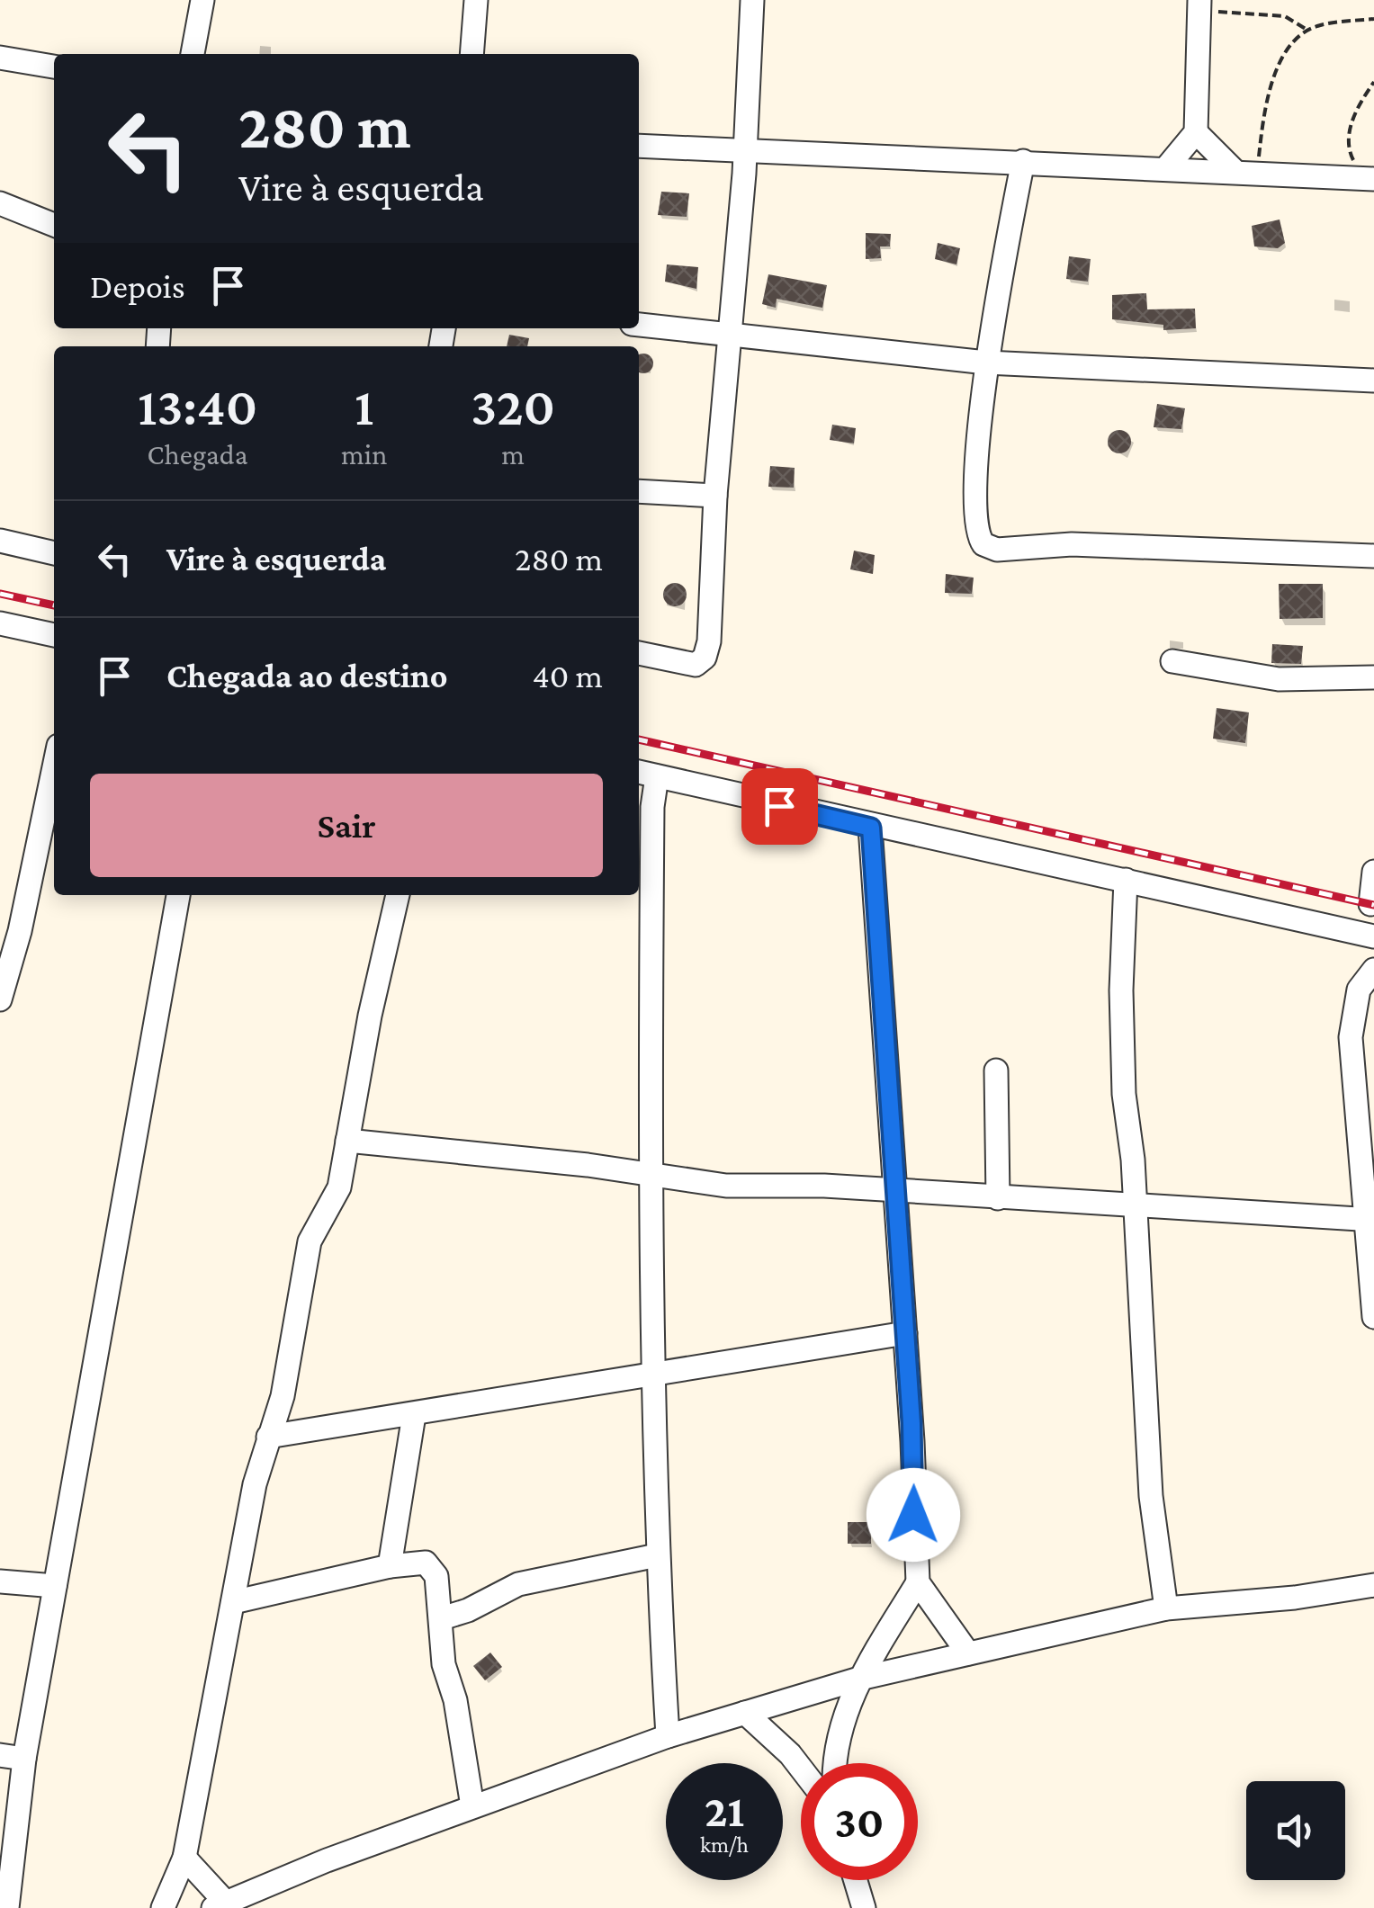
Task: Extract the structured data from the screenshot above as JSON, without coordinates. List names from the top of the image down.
{
  "page": {
    "turn": ["280 m", "Vire à esquerda"],
    "then": "Depois",
    "eta": [
      "13:40",
      "Chegada",
      "1",
      "min",
      "320",
      "m"
    ],
    "list": [
      {
        "name": "Vire à esquerda",
        "value": "280 m"
      },
      {
        "name": "Chegada ao destino",
        "value": "40 m"
      }
    ],
    "buttons": "Sair",
    "speed": "21 km/h",
    "limit": "30"
  }
}
